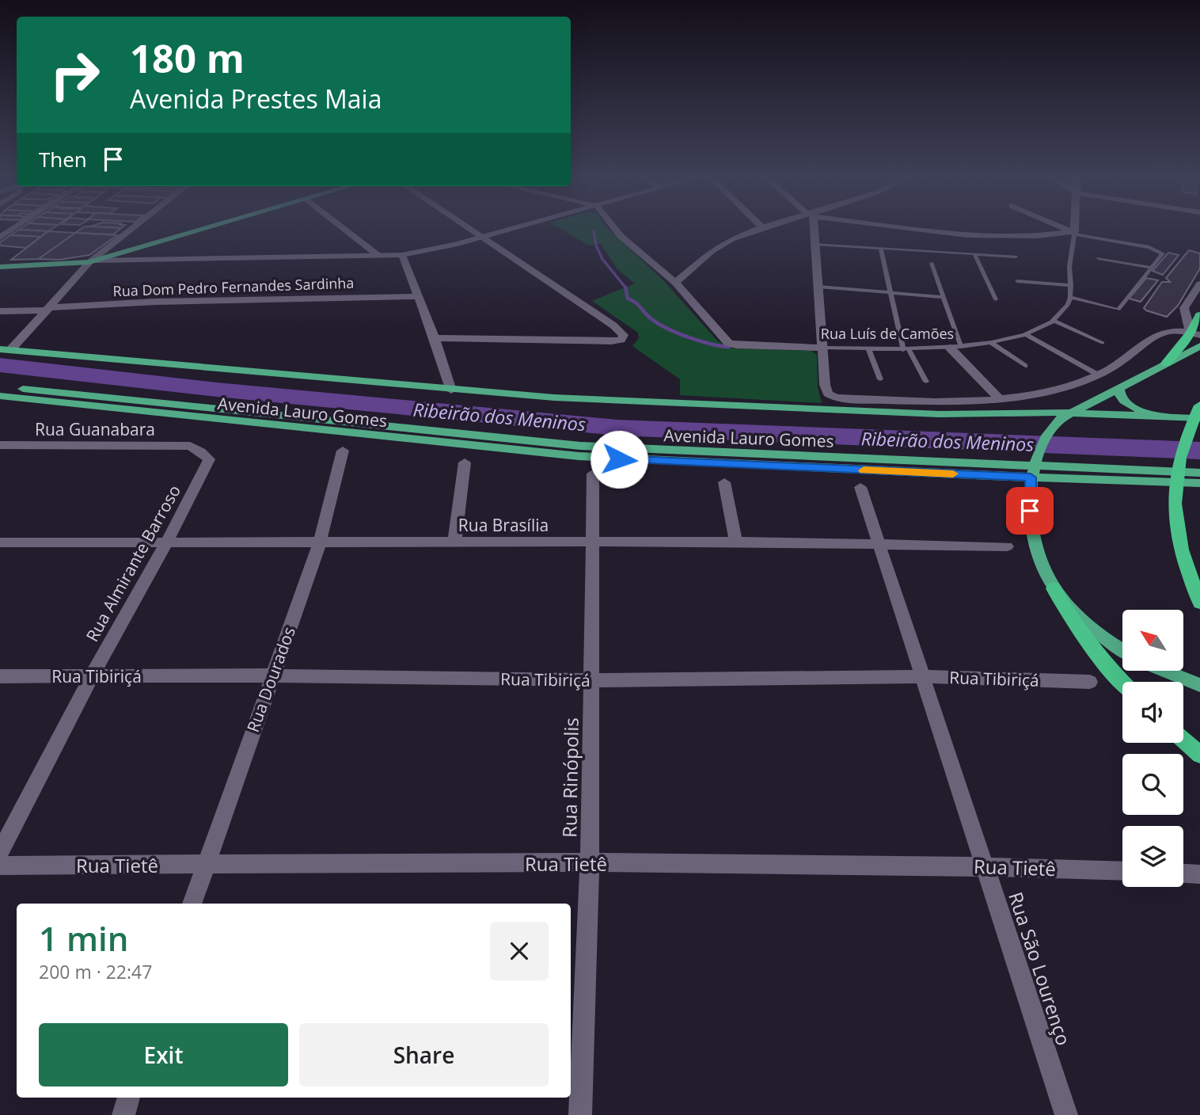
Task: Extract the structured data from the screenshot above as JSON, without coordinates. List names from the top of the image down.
{
  "streets": {
    "main road": ["Avenida Lauro Gomes"],
    "street": [
      "Rua Dom Pedro Fernandes Sardinha",
      "Rua Luís de Camões",
      "Rua Guanabara",
      "Rua Brasília",
      "Rua Almirante Barroso",
      "Rua Tibiriçá",
      "Rua Dourados",
      "Rua Rinópolis",
      "Rua Tietê",
      "Rua São Lourenço"
    ]
  },
  "crossings": [
    ["Rua Guanabara", "Rua Almirante Barroso"],
    ["Rua Brasília", "Rua Almirante Barroso"],
    ["Rua Brasília", "Rua Dourados"],
    ["Rua Brasília", "Rua Rinópolis"],
    ["Rua Brasília", "Rua São Lourenço"],
    ["Rua Almirante Barroso", "Rua Tibiriçá"],
    ["Rua Tibiriçá", "Rua Dourados"],
    ["Rua Tibiriçá", "Rua Rinópolis"],
    ["Rua Tibiriçá", "Rua São Lourenço"],
    ["Rua Dourados", "Rua Tietê"],
    ["Rua Rinópolis", "Rua Tietê"],
    ["Rua Tietê", "Rua São Lourenço"]
  ],
  "water": ["Ribeirão dos Meninos"],
  "north": "top left",
  "page": {
    "turn": ["180 m", "Avenida Prestes Maia"],
    "then": "Then",
    "heading": ["1 min", "200 m · 22:47"],
    "buttons": ["Exit", "Share"]
  }
}
